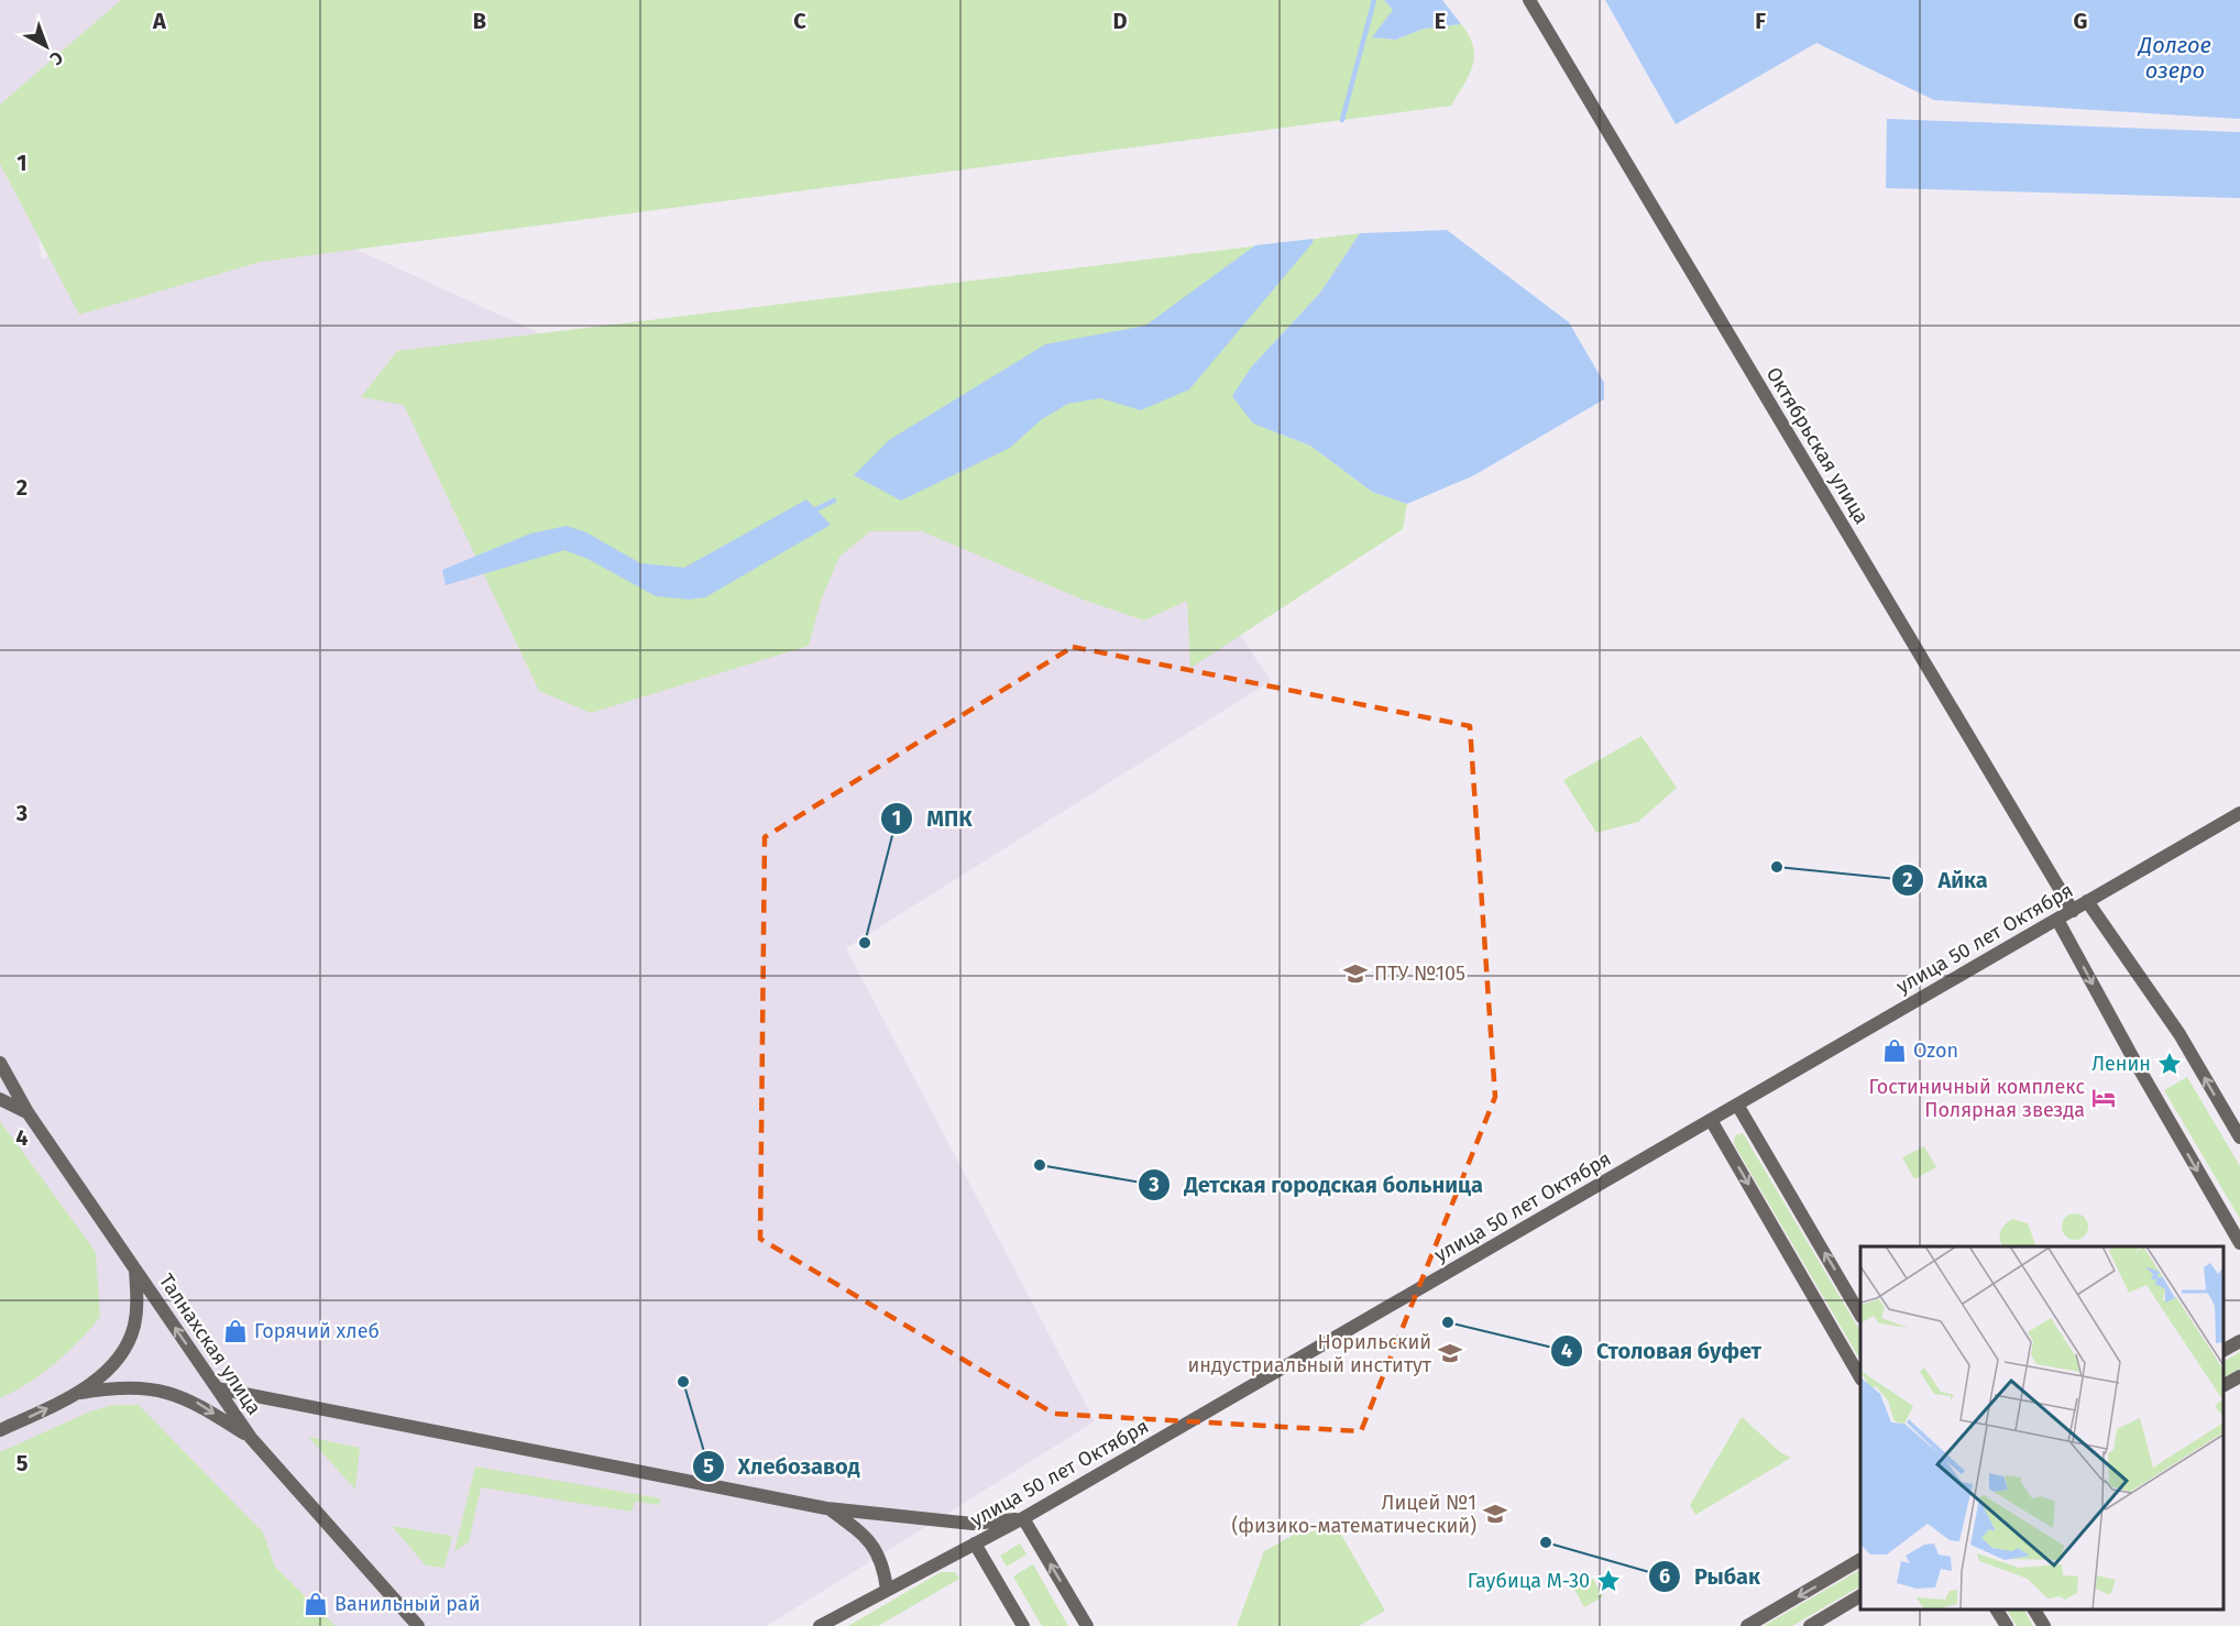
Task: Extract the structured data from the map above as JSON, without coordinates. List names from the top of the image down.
{
  "streets": {
    "main road": ["Октябрьская улица", "улица 50 лет Октября", "Талнахская улица"]
  },
  "crossings": [
    ["Октябрьская улица", "улица 50 лет Октября"]
  ],
  "water": ["Долгое озеро"],
  "places": {
    "other": [
      "Айка",
      "МПК",
      "Детская городская больница",
      "Столовая буфет",
      "Хлебозавод",
      "Рыбак"
    ],
    "school or university": ["ПТУ №105", "Норильский индустриальный институт", "Лицей №1 (физико-математический)"],
    "shop": ["Ozon", "Горячий хлеб", "Ванильный рай"],
    "place": ["Ленин", "Гаубица М-30"],
    "hotel": ["Гостиничный комплекс Полярная звезда"]
  },
  "north": "bottom right",
  "grid": {
    "columns": [
      "A",
      "B",
      "C",
      "D",
      "E",
      "F",
      "G"
    ],
    "rows": [
      "1",
      "2",
      "3",
      "4",
      "5"
    ]
  }
}
